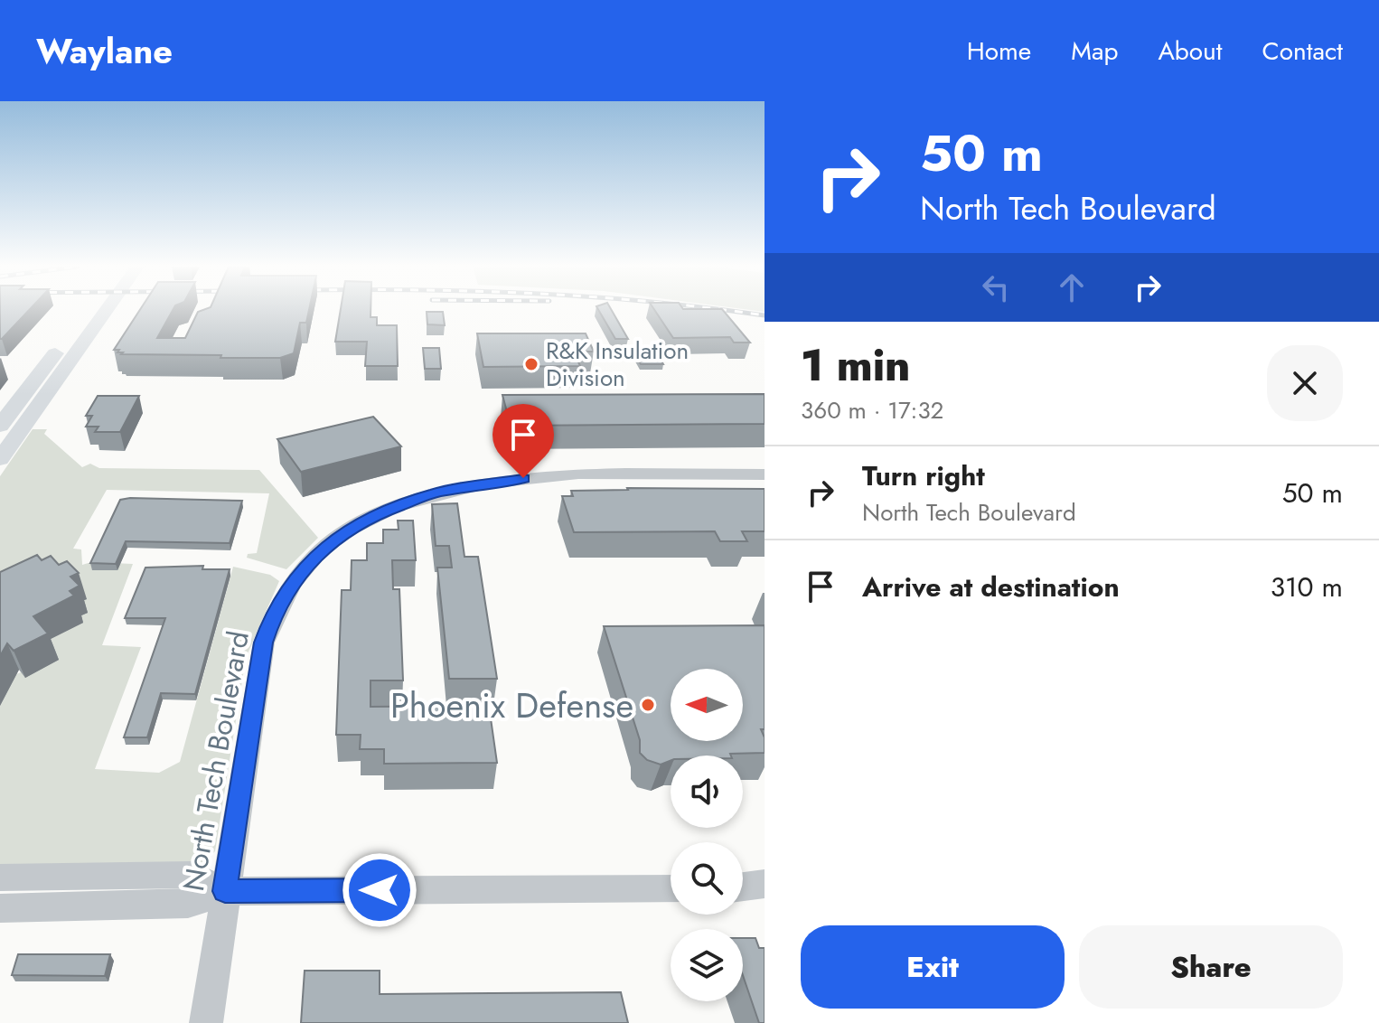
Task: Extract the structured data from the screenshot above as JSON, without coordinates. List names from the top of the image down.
{
  "streets": {
    "street": ["North Tech Boulevard"]
  },
  "places": ["R&K Insulation Division", "Phoenix Defense"],
  "north": "left",
  "page": {
    "header": "Waylane",
    "nav": [
      "Home",
      "Map",
      "About",
      "Contact"
    ],
    "turn": ["50 m", "North Tech Boulevard"],
    "heading": ["1 min", "360 m · 17:32"],
    "list": [
      {
        "name": "Turn right",
        "note": "North Tech Boulevard",
        "value": "50 m"
      },
      {
        "name": "Arrive at destination",
        "value": "310 m"
      }
    ],
    "buttons": ["Exit", "Share"]
  }
}
